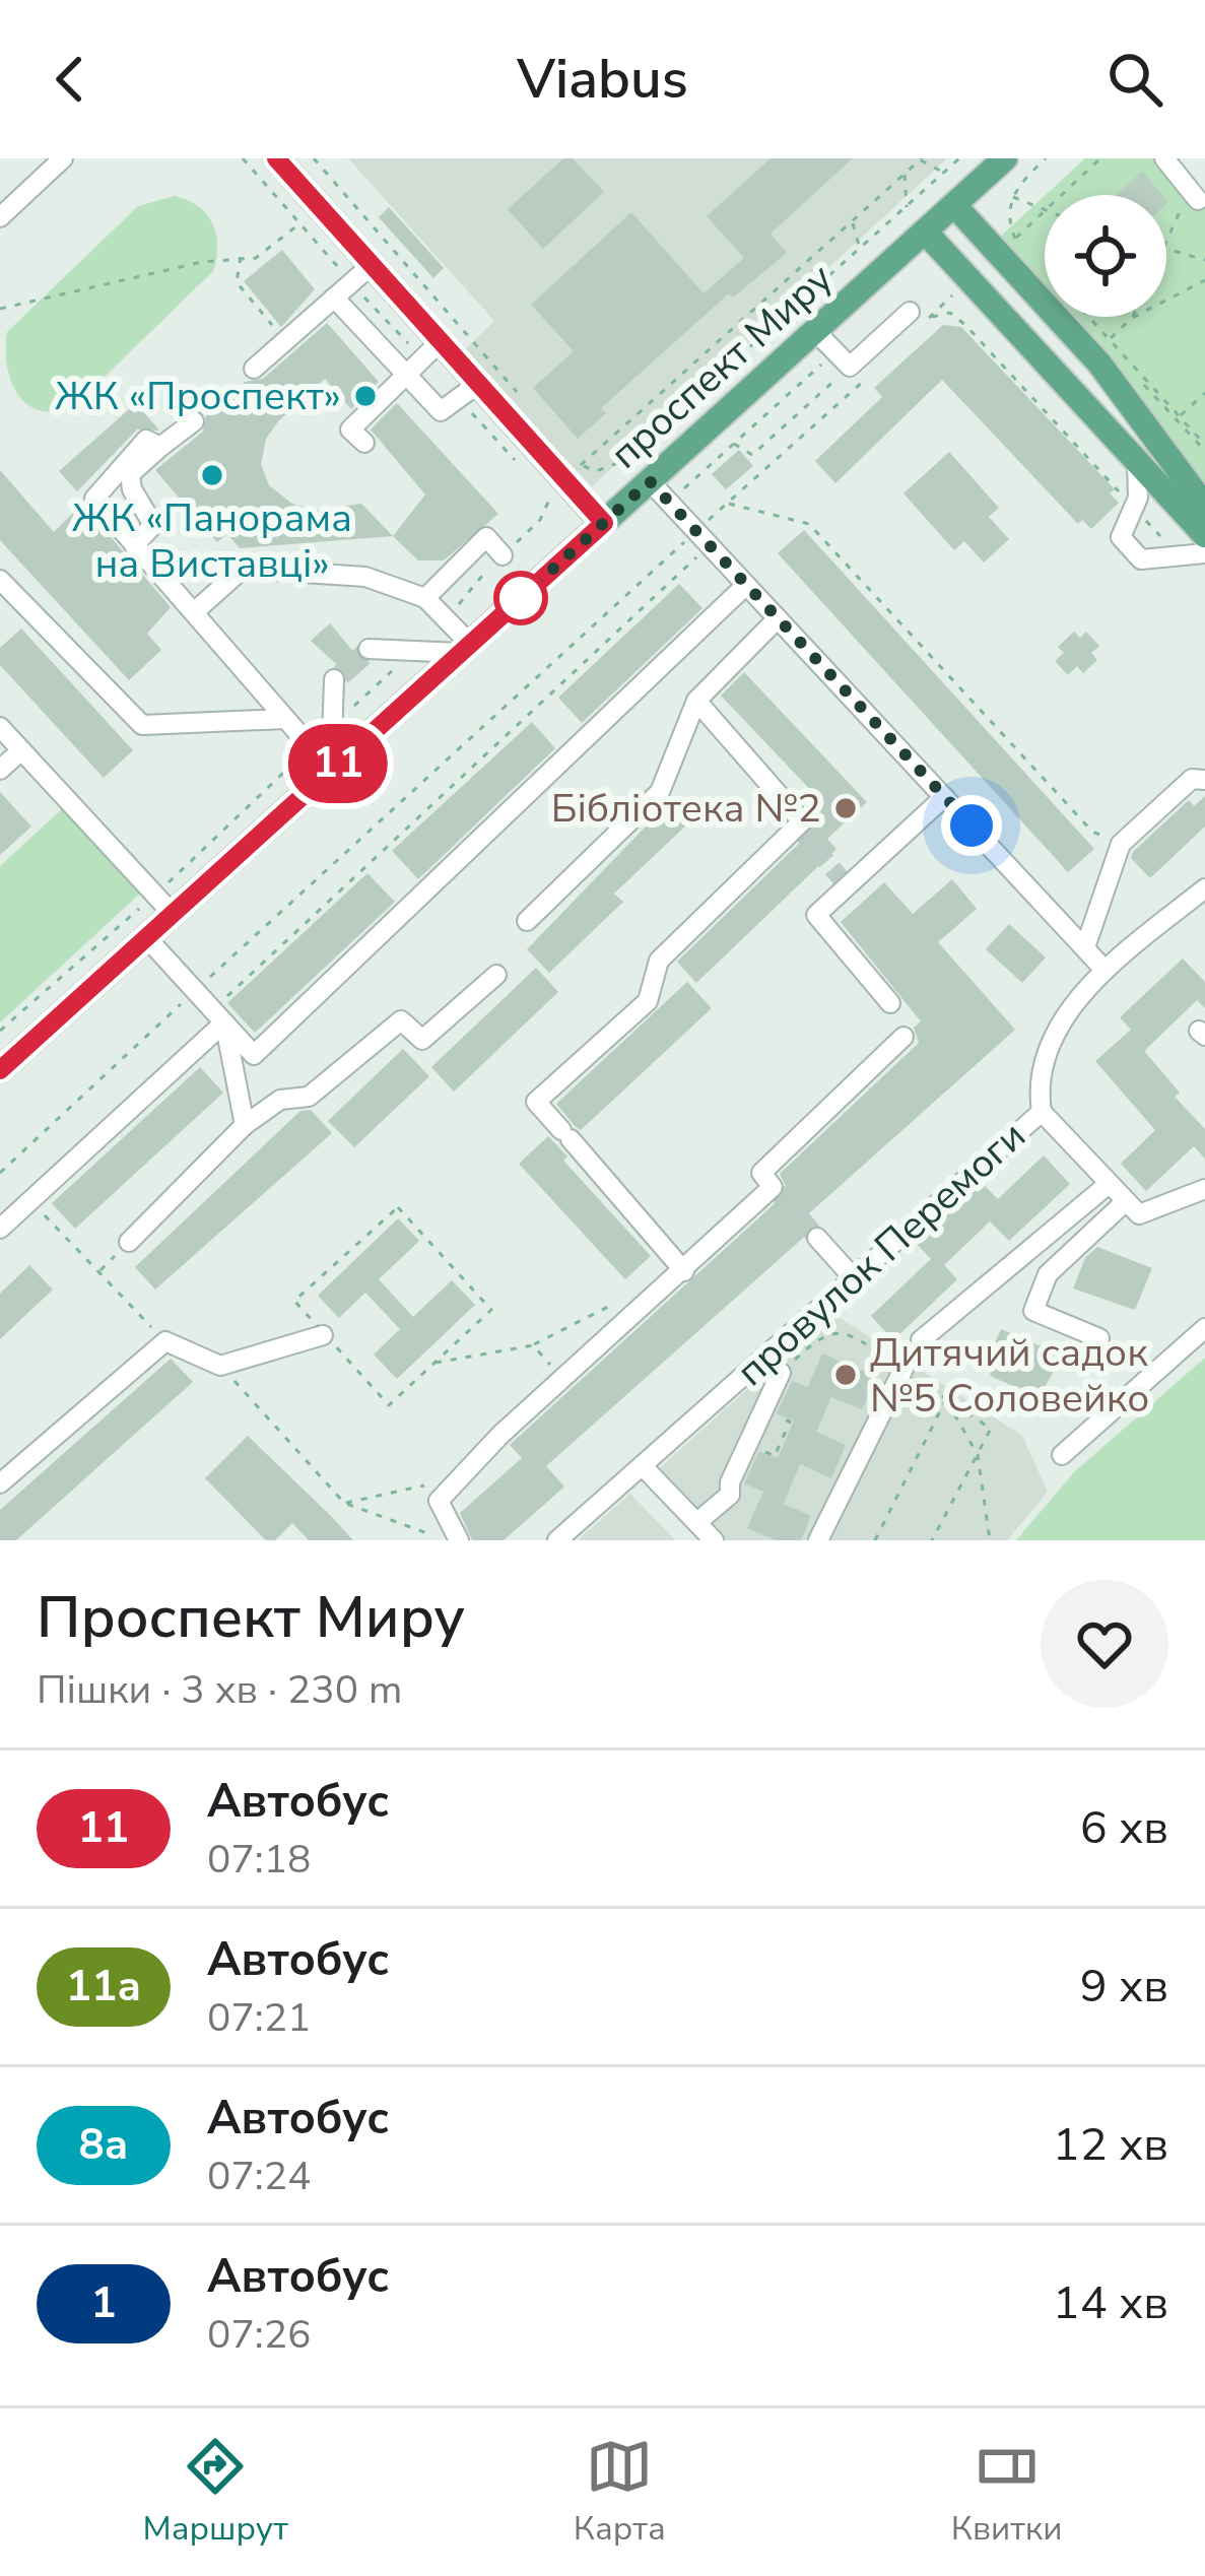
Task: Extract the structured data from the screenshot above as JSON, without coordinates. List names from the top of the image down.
{
  "streets": {
    "main road": ["проспект Миру"],
    "street": ["провулок Перемоги"]
  },
  "places": [
    "ЖК «Проспект»",
    "ЖК «Панорама на Виставці»",
    "Бібліотека №2",
    "Дитячий садок №5 Соловейко"
  ],
  "lines": ["bus line 11"],
  "page": {
    "header": "Viabus",
    "on_map": "11",
    "heading": ["Проспект Миру", "Пішки · 3 хв · 230 m"],
    "list": [
      {
        "mark": "11",
        "name": "Автобус",
        "note": "07:18",
        "value": "6 хв"
      },
      {
        "mark": "11а",
        "name": "Автобус",
        "note": "07:21",
        "value": "9 хв"
      },
      {
        "mark": "8а",
        "name": "Автобус",
        "note": "07:24",
        "value": "12 хв"
      },
      {
        "mark": "1",
        "name": "Автобус",
        "note": "07:26",
        "value": "14 хв"
      }
    ],
    "tabs": ["Маршрут", "Карта", "Квитки"]
  }
}
